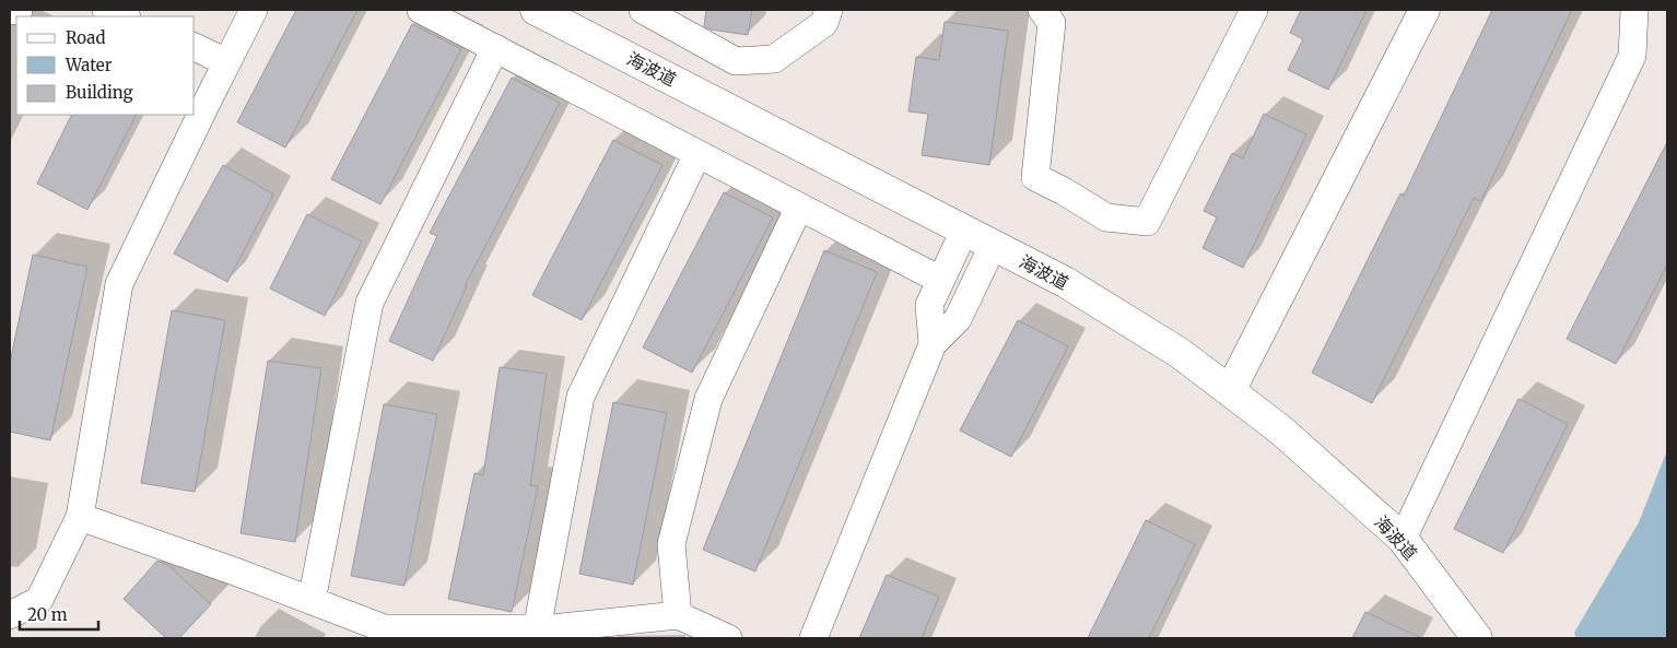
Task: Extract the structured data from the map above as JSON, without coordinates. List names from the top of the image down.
{
  "streets": {
    "street": ["海波道"]
  },
  "legend": ["Road", "Water", "Building"],
  "scale_bar": "20 m"
}
